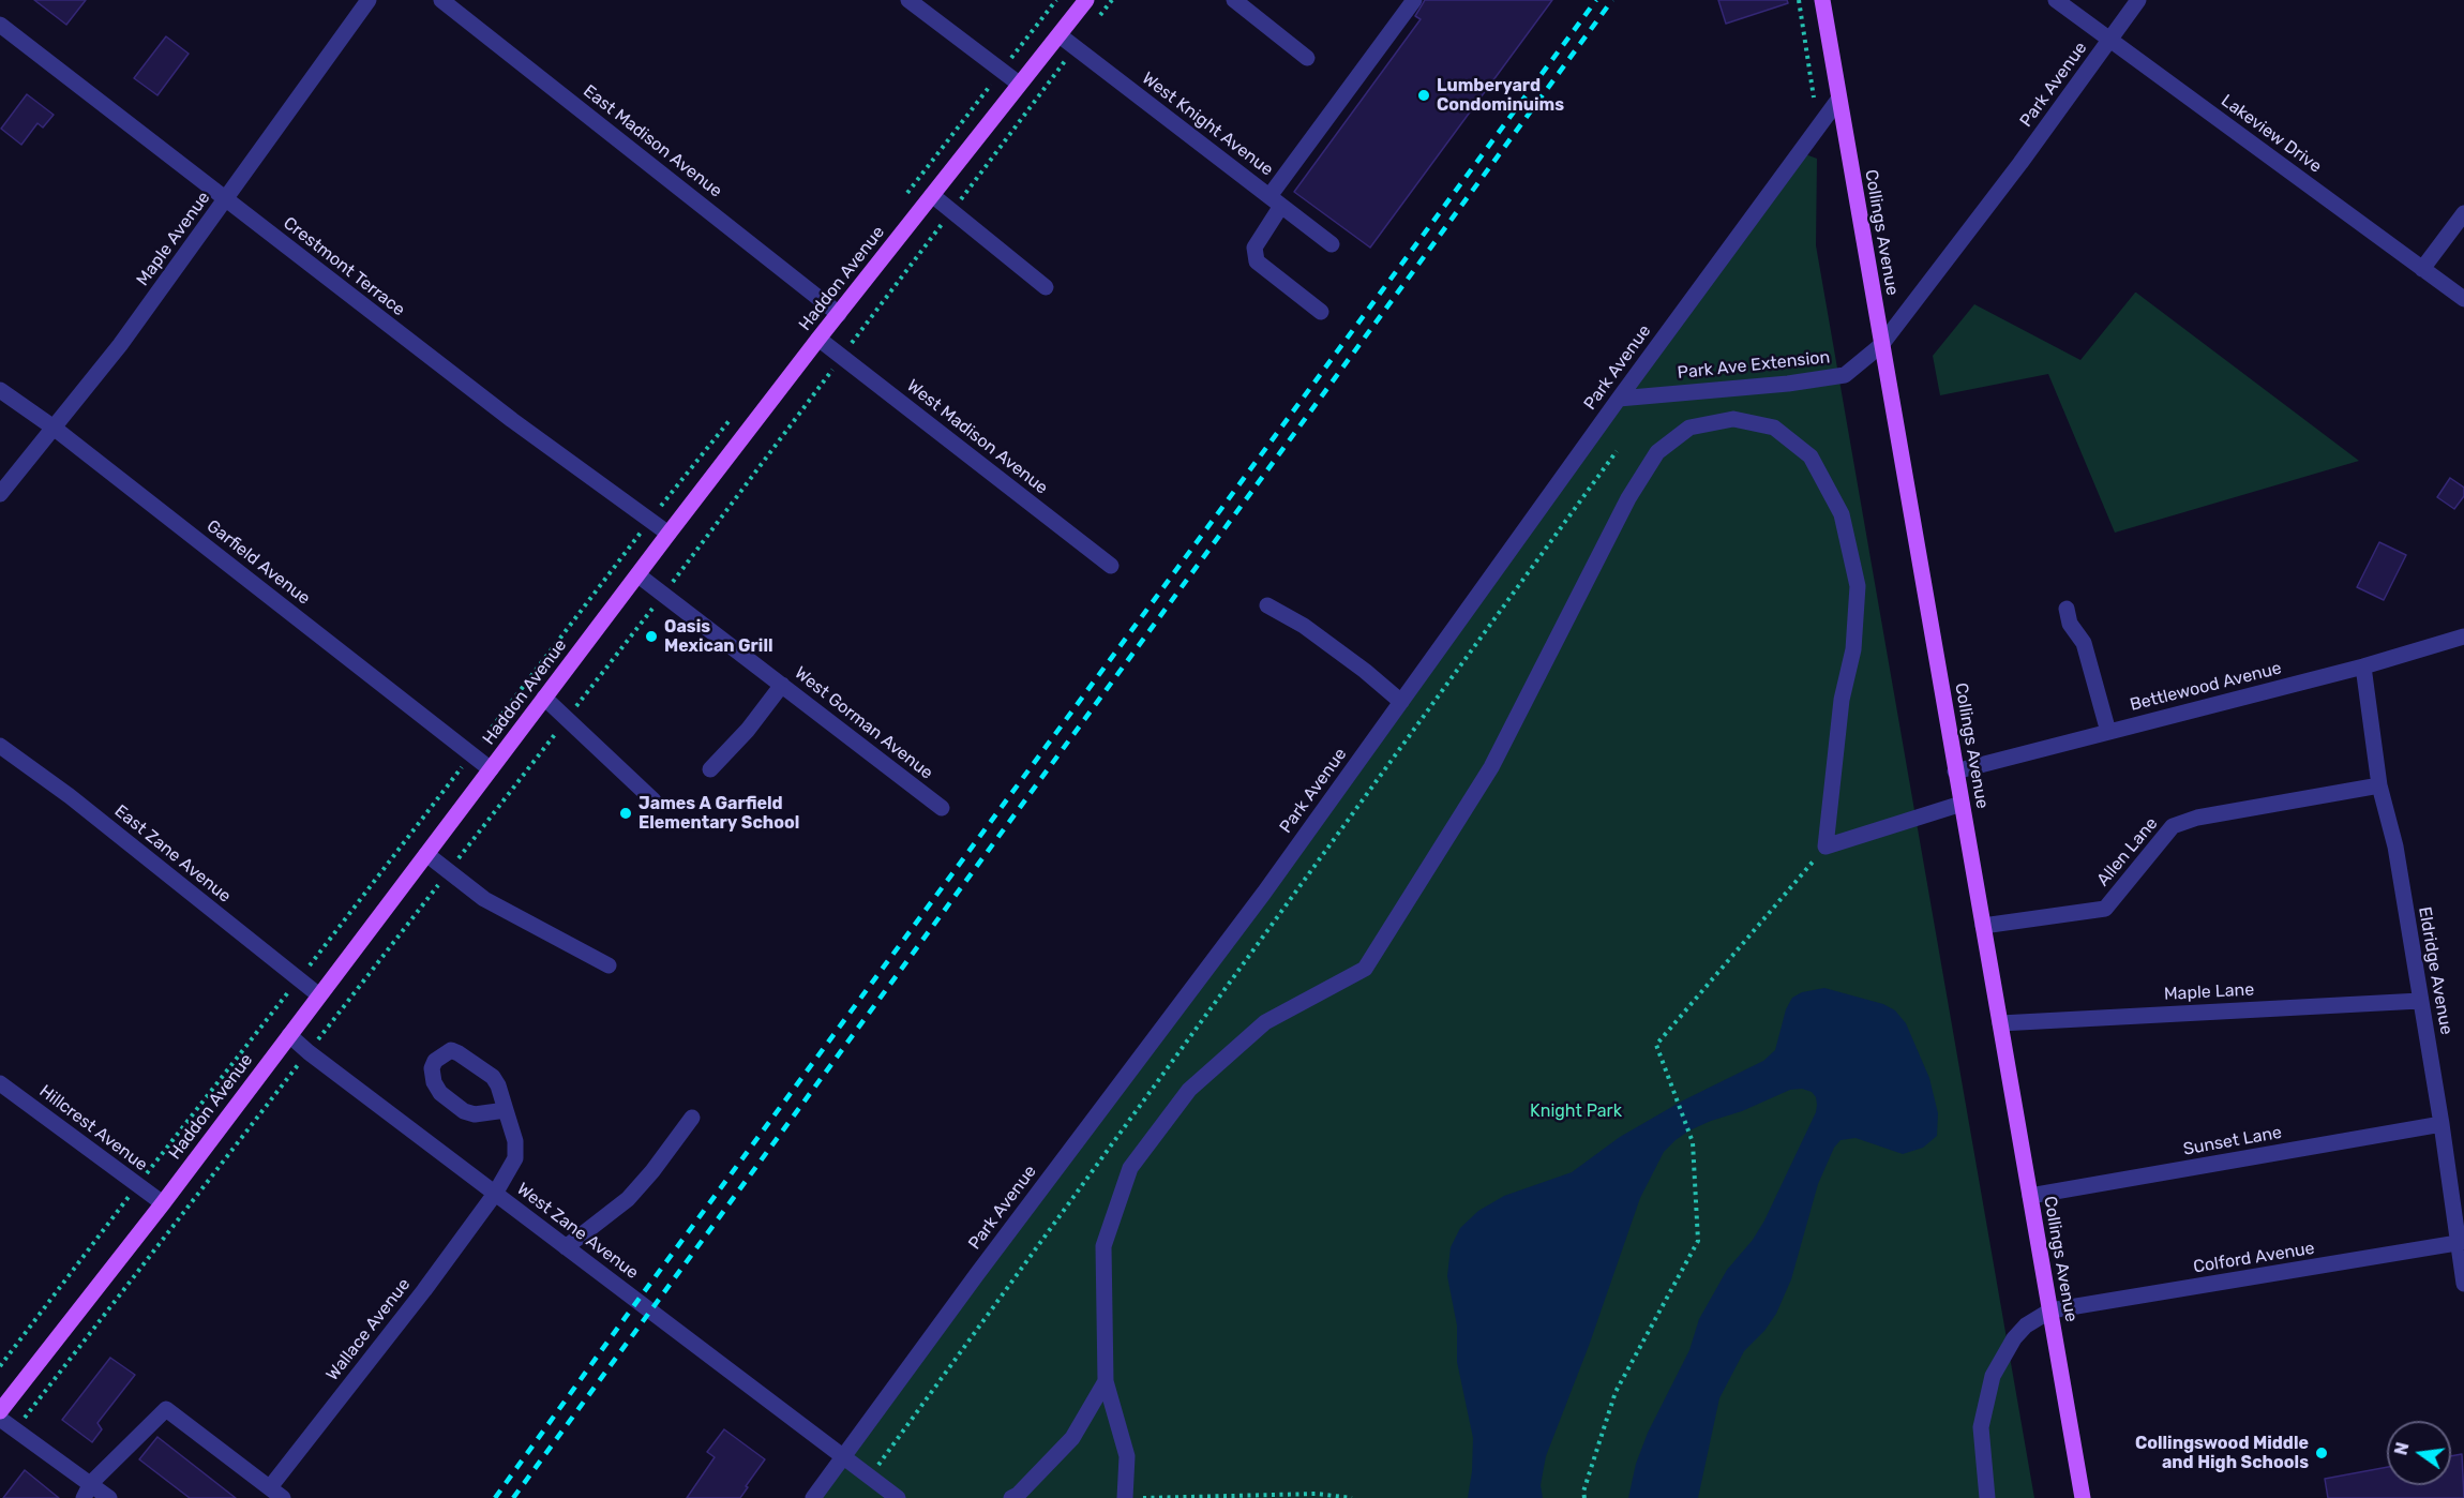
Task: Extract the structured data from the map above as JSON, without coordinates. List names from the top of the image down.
{
  "streets": {
    "main road": ["Collings Avenue", "Haddon Avenue"],
    "street": [
      "Park Avenue",
      "West Knight Avenue",
      "Lakeview Drive",
      "East Madison Avenue",
      "Maple Avenue",
      "Crestmont Terrace",
      "Park Ave Extension",
      "West Madison Avenue",
      "Garfield Avenue",
      "Bettlewood Avenue",
      "West Gorman Avenue",
      "Allen Lane",
      "East Zane Avenue",
      "Eldridge Avenue",
      "Maple Lane",
      "Hillcrest Avenue",
      "Sunset Lane",
      "West Zane Avenue",
      "Colford Avenue",
      "Wallace Avenue"
    ]
  },
  "crossings": [
    ["Park Avenue", "Lakeview Drive"],
    ["Park Avenue", "Collings Avenue"],
    ["Park Avenue", "Park Ave Extension"],
    ["Park Avenue", "West Zane Avenue"],
    ["West Knight Avenue", "Haddon Avenue"],
    ["East Madison Avenue", "Haddon Avenue"],
    ["Collings Avenue", "Park Ave Extension"],
    ["Collings Avenue", "Bettlewood Avenue"],
    ["Collings Avenue", "Allen Lane"],
    ["Collings Avenue", "Maple Lane"],
    ["Collings Avenue", "Sunset Lane"],
    ["Collings Avenue", "Colford Avenue"],
    ["Maple Avenue", "Crestmont Terrace"],
    ["Maple Avenue", "Garfield Avenue"],
    ["Crestmont Terrace", "Haddon Avenue"],
    ["Haddon Avenue", "West Madison Avenue"],
    ["Haddon Avenue", "Garfield Avenue"],
    ["Haddon Avenue", "West Gorman Avenue"],
    ["Haddon Avenue", "East Zane Avenue"],
    ["Haddon Avenue", "Hillcrest Avenue"],
    ["Haddon Avenue", "West Zane Avenue"],
    ["Bettlewood Avenue", "Eldridge Avenue"],
    ["Allen Lane", "Eldridge Avenue"],
    ["Eldridge Avenue", "Maple Lane"],
    ["Eldridge Avenue", "Sunset Lane"],
    ["Eldridge Avenue", "Colford Avenue"],
    ["West Zane Avenue", "Wallace Avenue"]
  ],
  "parks": ["Knight Park"],
  "places": [
    "Lumberyard Condominuims",
    "Oasis Mexican Grill",
    "James A Garfield Elementary School",
    "Collingswood Middle and High Schools"
  ],
  "north": "left"
}
